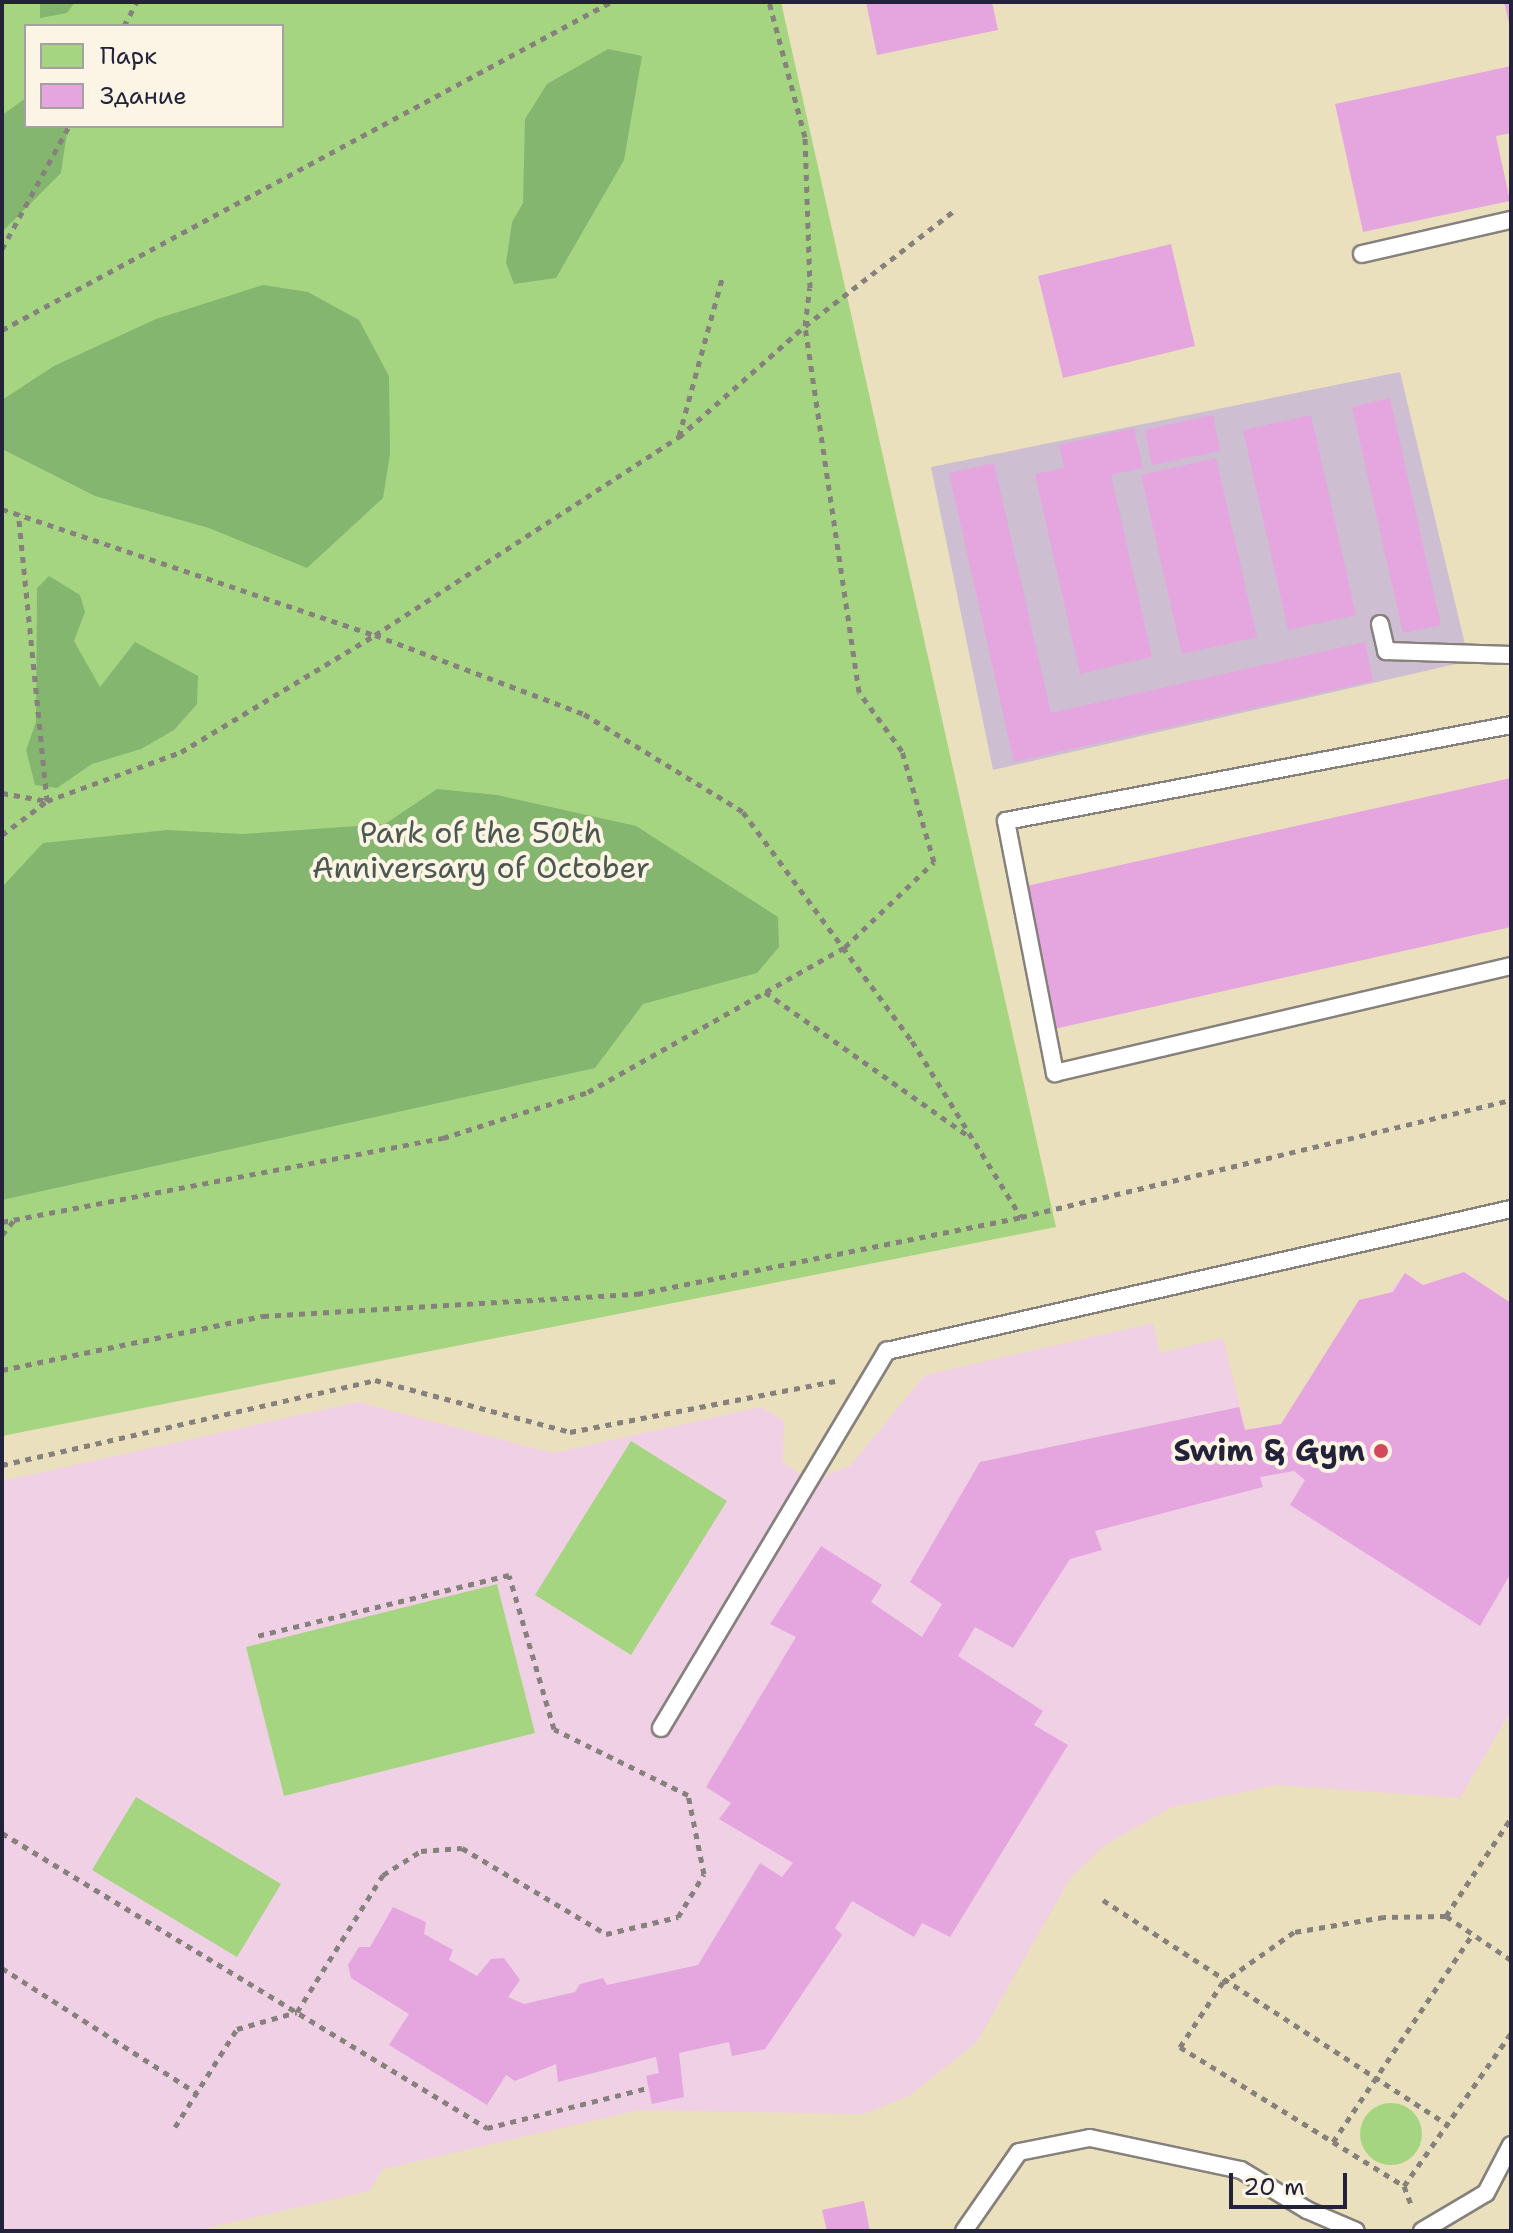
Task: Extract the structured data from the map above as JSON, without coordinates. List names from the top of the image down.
{
  "parks": ["Park of the 50th Anniversary of October"],
  "places": ["Swim & Gym"],
  "legend": ["Парк", "Здание"],
  "scale_bar": "20 m"
}
